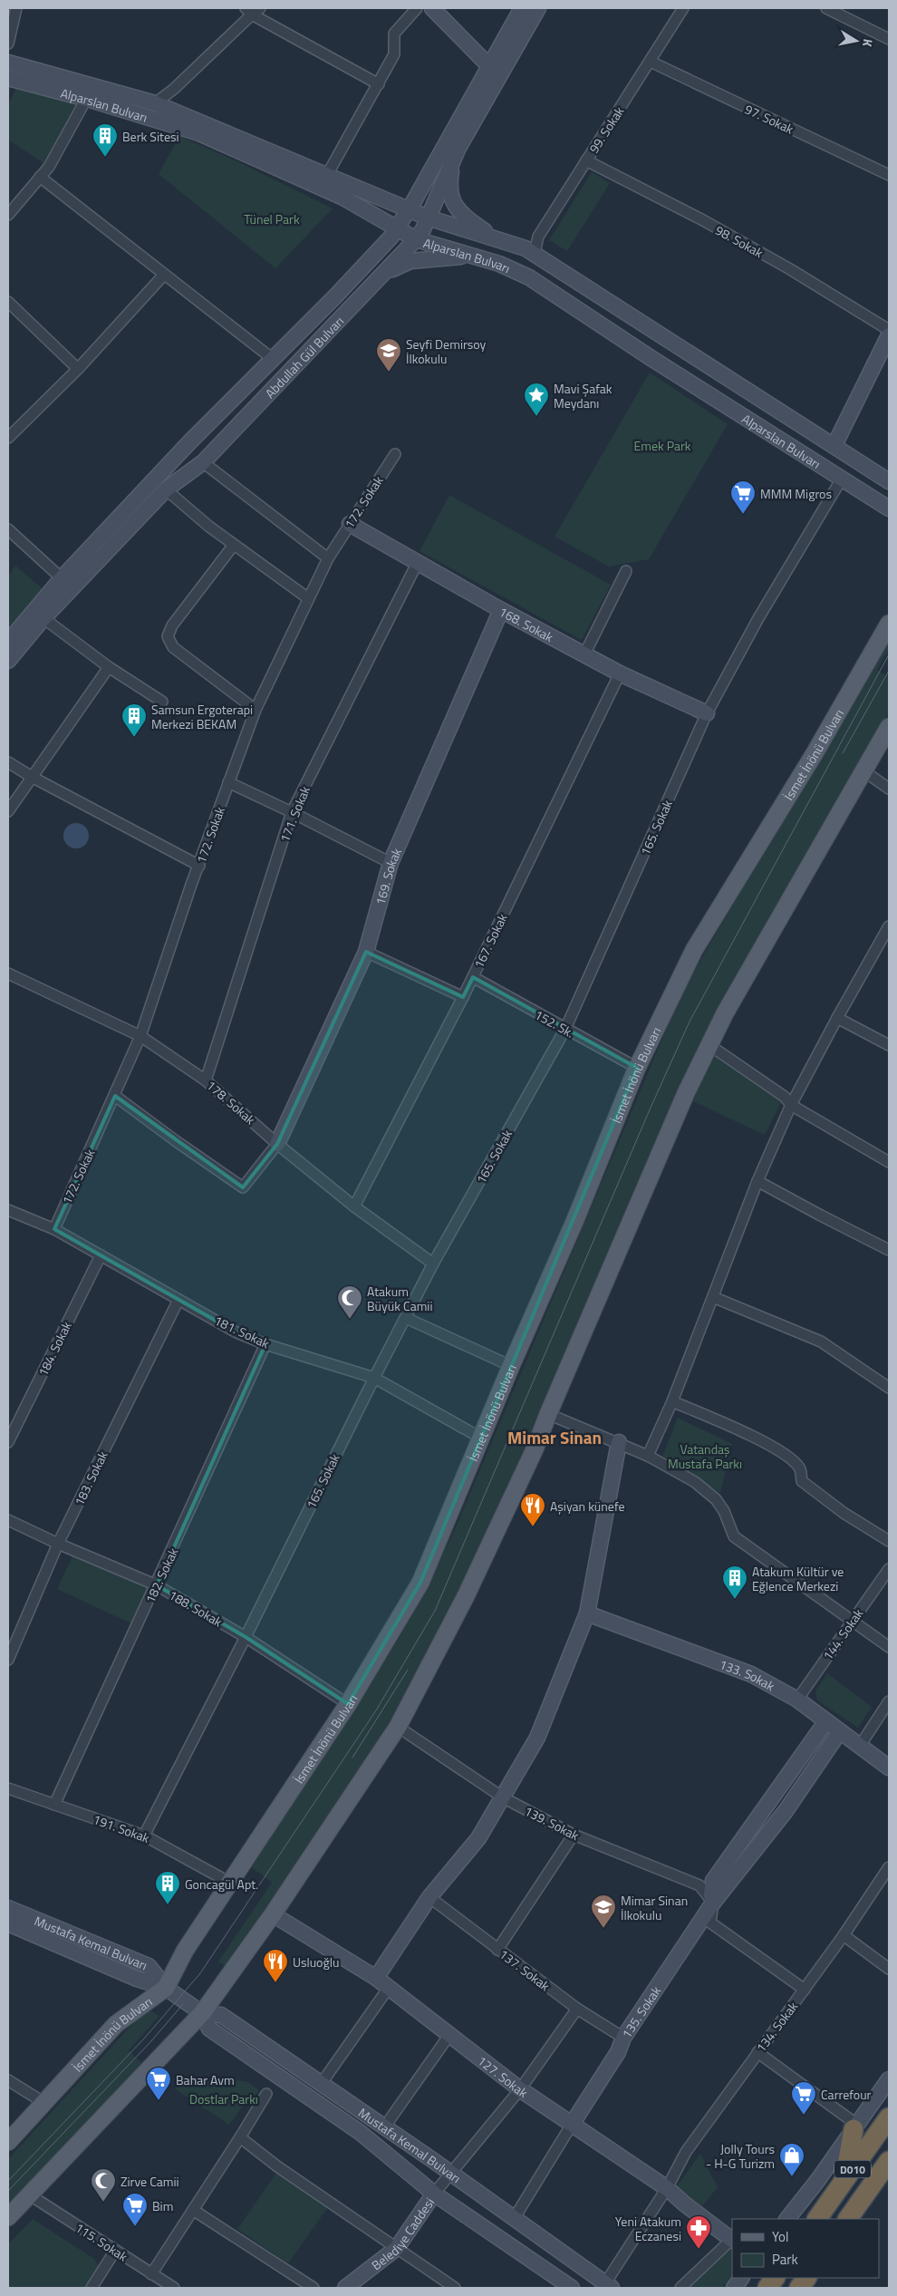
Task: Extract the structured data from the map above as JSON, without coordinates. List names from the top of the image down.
{
  "streets": {
    "highway": ["D010"],
    "main road": [
      "Alparslan Bulvarı",
      "Abdullah Gül Bulvarı",
      "168. Sokak",
      "İsmet İnönü Bulvarı",
      "169. Sokak",
      "133. Sokak",
      "Mustafa Kemal Bulvarı",
      "135. Sokak",
      "127. Sokak",
      "Belediye Caddesi"
    ],
    "street": [
      "97. Sokak",
      "99. Sokak",
      "98. Sokak",
      "172. Sokak",
      "171. Sokak",
      "165. Sokak",
      "167. Sokak",
      "152. Sk.",
      "178. Sokak",
      "181. Sokak",
      "184. Sokak",
      "183. Sokak",
      "182. Sokak",
      "188. Sokak",
      "144. Sokak",
      "139. Sokak",
      "191. Sokak",
      "137. Sokak",
      "134. Sokak",
      "115. Sokak"
    ]
  },
  "crossings": [
    ["Alparslan Bulvarı", "99. Sokak"],
    ["Alparslan Bulvarı", "Abdullah Gül Bulvarı"],
    ["Alparslan Bulvarı", "165. Sokak"],
    ["97. Sokak", "99. Sokak"],
    ["99. Sokak", "98. Sokak"],
    ["172. Sokak", "168. Sokak"],
    ["172. Sokak", "178. Sokak"],
    ["172. Sokak", "181. Sokak"],
    ["168. Sokak", "171. Sokak"],
    ["168. Sokak", "165. Sokak"],
    ["168. Sokak", "169. Sokak"],
    ["168. Sokak", "167. Sokak"],
    ["İsmet İnönü Bulvarı", "152. Sk."],
    ["İsmet İnönü Bulvarı", "181. Sokak"],
    ["İsmet İnönü Bulvarı", "188. Sokak"],
    ["İsmet İnönü Bulvarı", "191. Sokak"],
    ["İsmet İnönü Bulvarı", "Mustafa Kemal Bulvarı"],
    ["171. Sokak", "178. Sokak"],
    ["165. Sokak", "152. Sk."],
    ["165. Sokak", "178. Sokak"],
    ["165. Sokak", "181. Sokak"],
    ["165. Sokak", "188. Sokak"],
    ["165. Sokak", "191. Sokak"],
    ["169. Sokak", "178. Sokak"],
    ["167. Sokak", "152. Sk."],
    ["167. Sokak", "178. Sokak"],
    ["181. Sokak", "184. Sokak"],
    ["181. Sokak", "183. Sokak"],
    ["181. Sokak", "182. Sokak"],
    ["183. Sokak", "188. Sokak"],
    ["182. Sokak", "188. Sokak"],
    ["182. Sokak", "191. Sokak"],
    ["144. Sokak", "133. Sokak"],
    ["133. Sokak", "135. Sokak"],
    ["139. Sokak", "135. Sokak"],
    ["Mustafa Kemal Bulvarı", "134. Sokak"],
    ["Mustafa Kemal Bulvarı", "Belediye Caddesi"],
    ["137. Sokak", "135. Sokak"],
    ["135. Sokak", "127. Sokak"],
    ["134. Sokak", "127. Sokak"]
  ],
  "districts": ["Mimar Sinan"],
  "parks": [
    "Tünel Park",
    "Emek Park",
    "Vatandaş Mustafa Parkı",
    "Dostlar Parkı"
  ],
  "places": {
    "building": [
      "Berk Sitesi",
      "Samsun Ergoterapi Merkezi BEKAM",
      "Atakum Kültür ve Eğlence Merkezi",
      "Goncagül Apt."
    ],
    "school or university": ["Seyfi Demirsoy İlkokulu", "Mimar Sinan İlkokulu"],
    "place": ["Mavi Şafak Meydanı"],
    "supermarket": [
      "MMM Migros",
      "Bahar Avm",
      "Carrefour",
      "Bim"
    ],
    "mosque": ["Atakum Büyük Camii", "Zirve Camii"],
    "restaurant": ["Aşiyan künefe", "Usluoğlu"],
    "shop": ["Jolly Tours - H-G Turizm"],
    "pharmacy": ["Yeni Atakum Eczanesi"]
  },
  "legend": ["Yol", "Park"],
  "north": "right"
}
